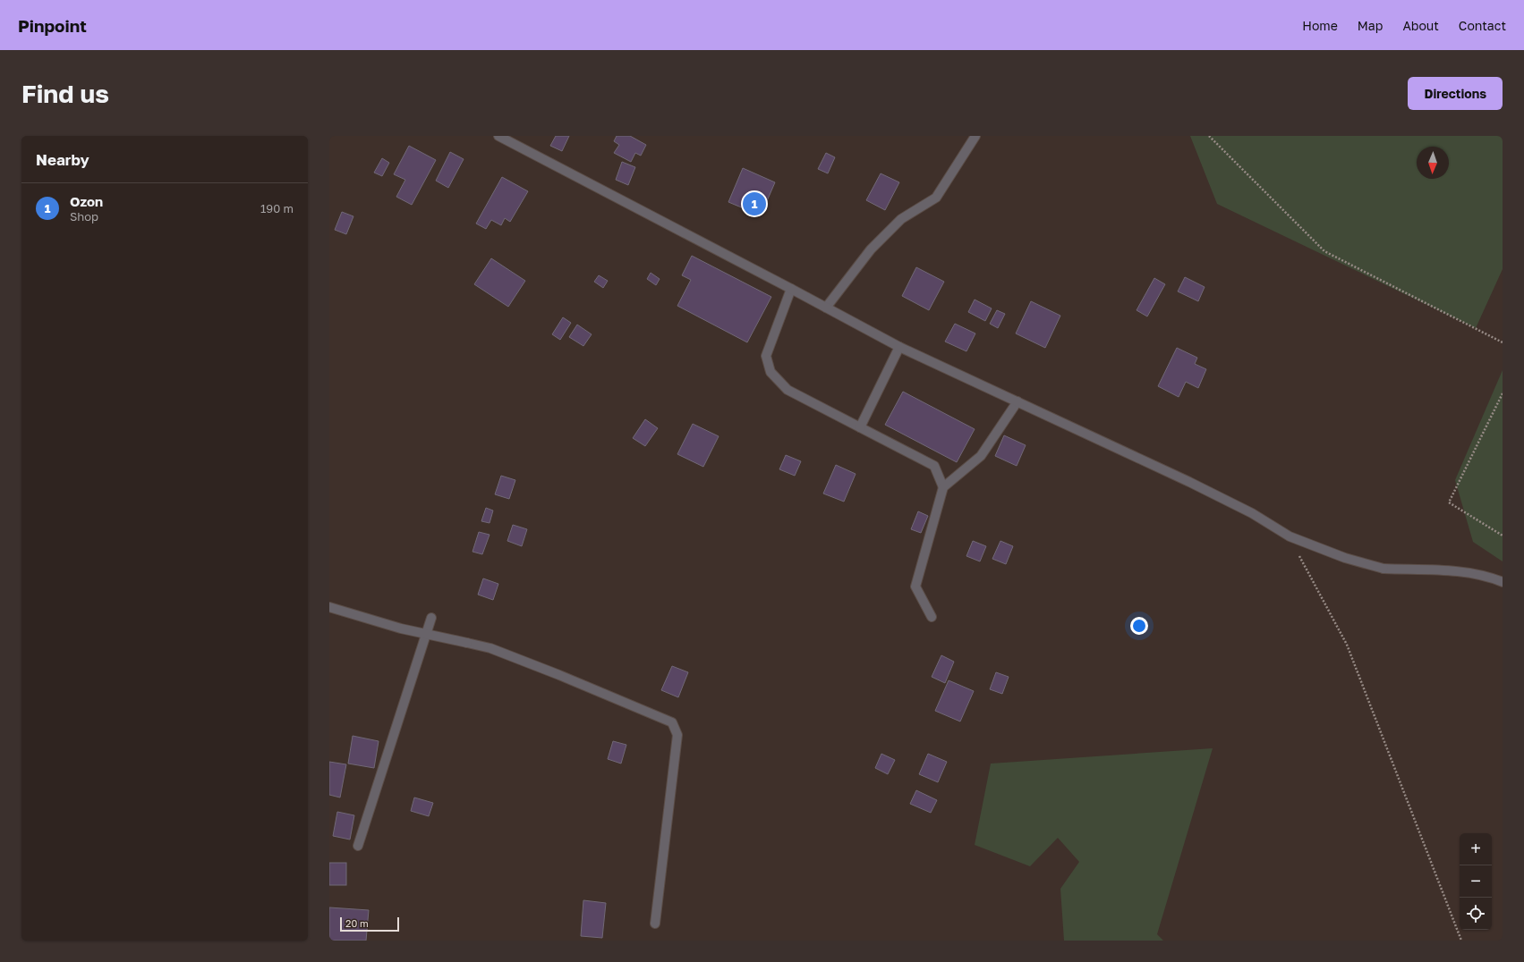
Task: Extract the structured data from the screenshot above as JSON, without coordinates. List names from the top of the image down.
{
  "scale_bar": "20 m",
  "north": "bottom",
  "page": {
    "header": "Pinpoint",
    "nav": [
      "Home",
      "Map",
      "About",
      "Contact"
    ],
    "buttons": "Directions",
    "title": "Find us",
    "heading": "Nearby",
    "list": [
      {
        "mark": "1",
        "name": "Ozon",
        "note": "Shop",
        "value": "190 m"
      }
    ],
    "pins": "1",
    "map_buttons": ["+", "−"],
    "scale": "20 m"
  }
}
